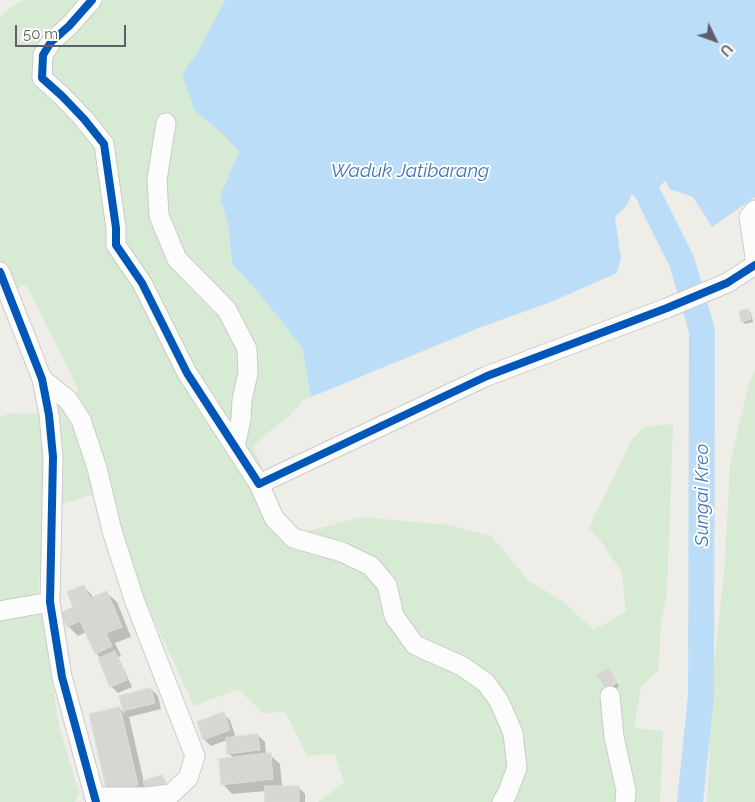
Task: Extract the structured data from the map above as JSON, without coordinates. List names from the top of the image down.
{
  "water": ["Waduk Jatibarang", "Sungai Kreo"],
  "scale_bar": "50 m",
  "north": "bottom right"
}
